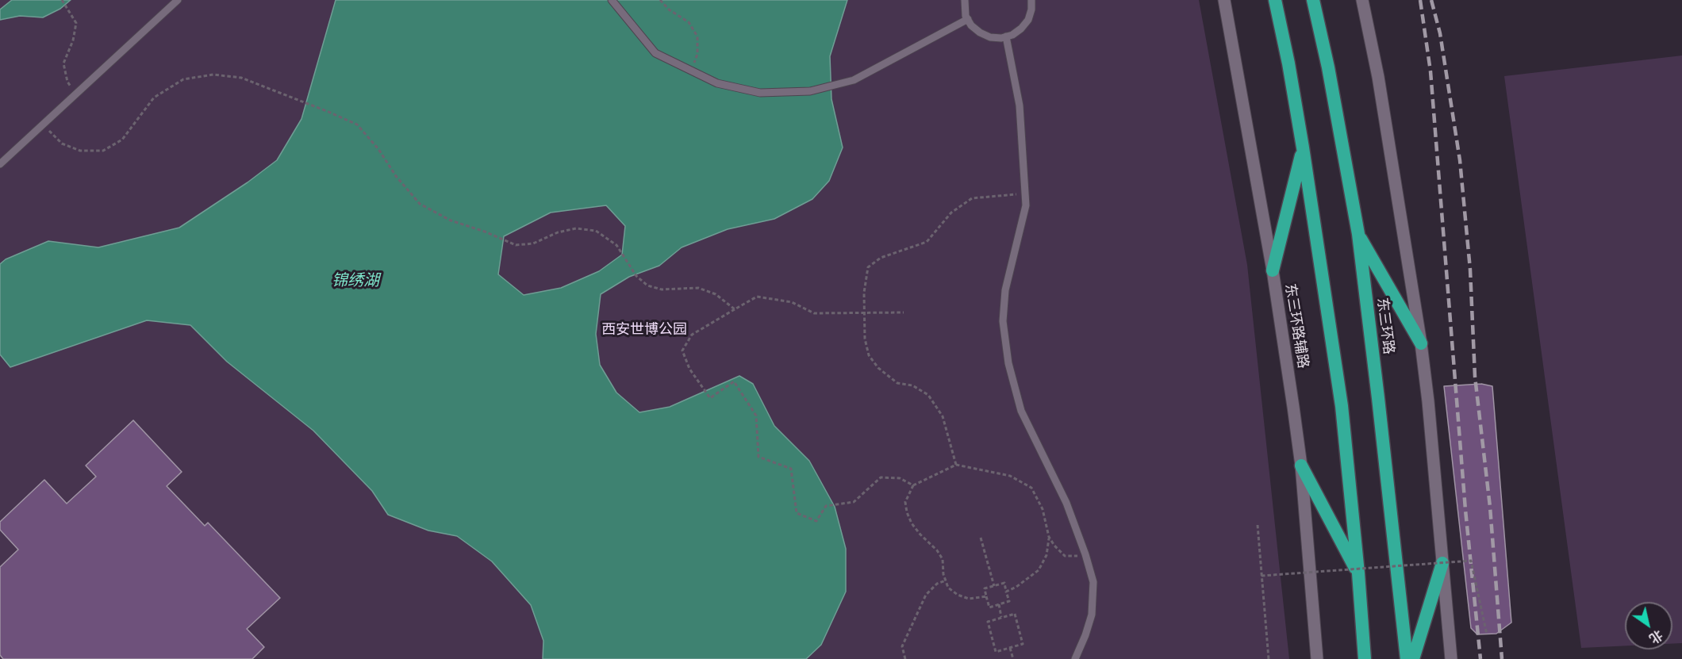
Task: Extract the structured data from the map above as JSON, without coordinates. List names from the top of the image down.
{
  "streets": {
    "highway": ["东三环路"],
    "main road": ["东三环路辅路"]
  },
  "water": ["锦绣湖"],
  "parks": ["西安世博公园"],
  "north": "bottom right"
}
